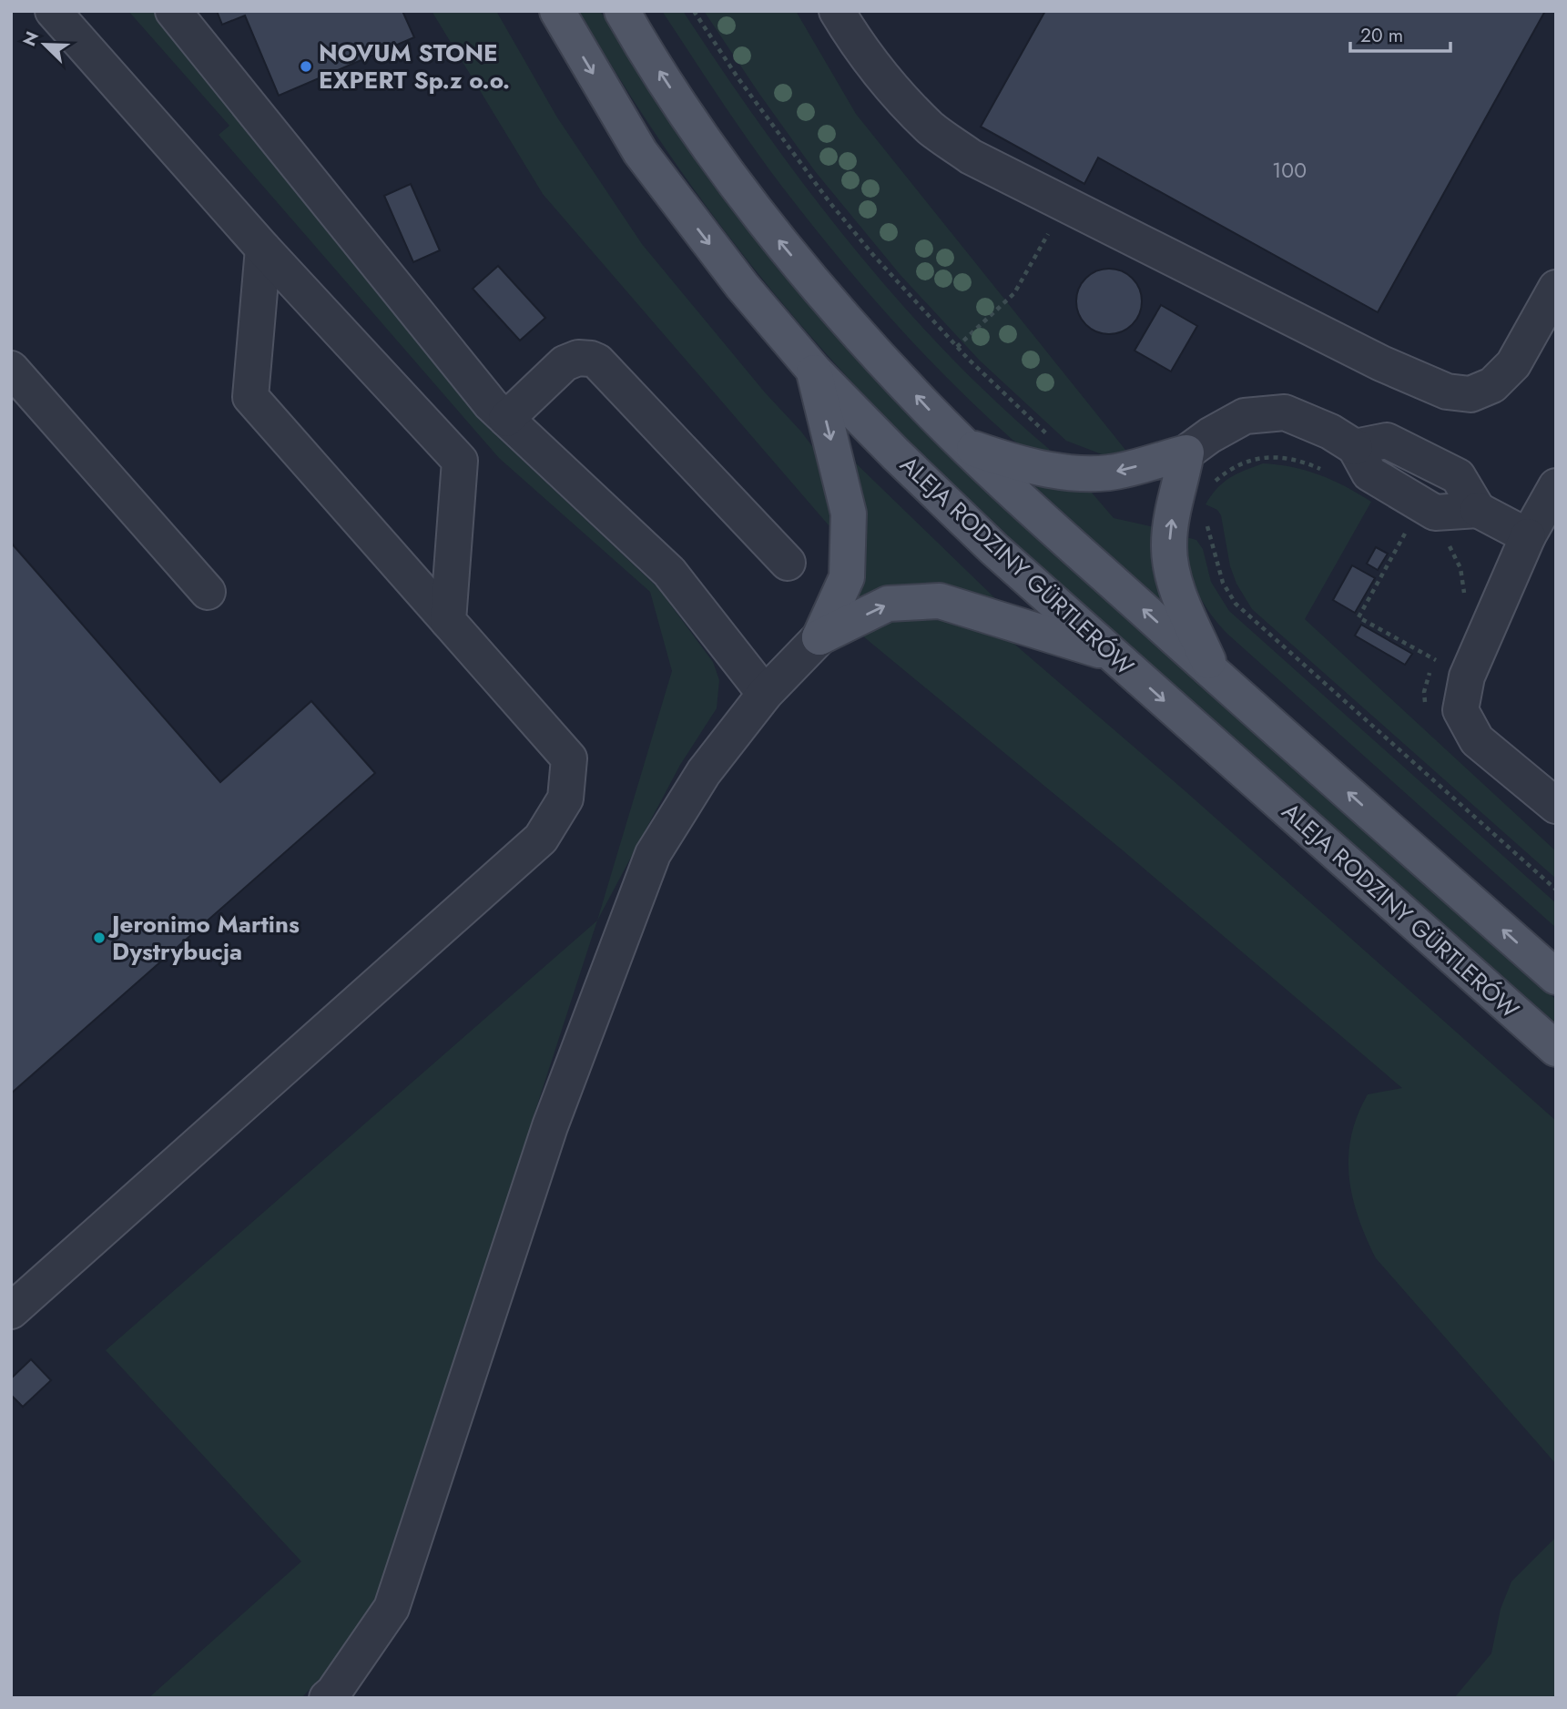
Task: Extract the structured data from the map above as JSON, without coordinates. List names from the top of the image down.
{
  "streets": {
    "main road": ["ALEJA RODZINY GÜRTLERÓW"]
  },
  "places": ["NOVUM STONE EXPERT Sp.z o.o.", "Jeronimo Martins Dystrybucja"],
  "house_numbers": ["100"],
  "scale_bar": "20 m",
  "north": "top left"
}
